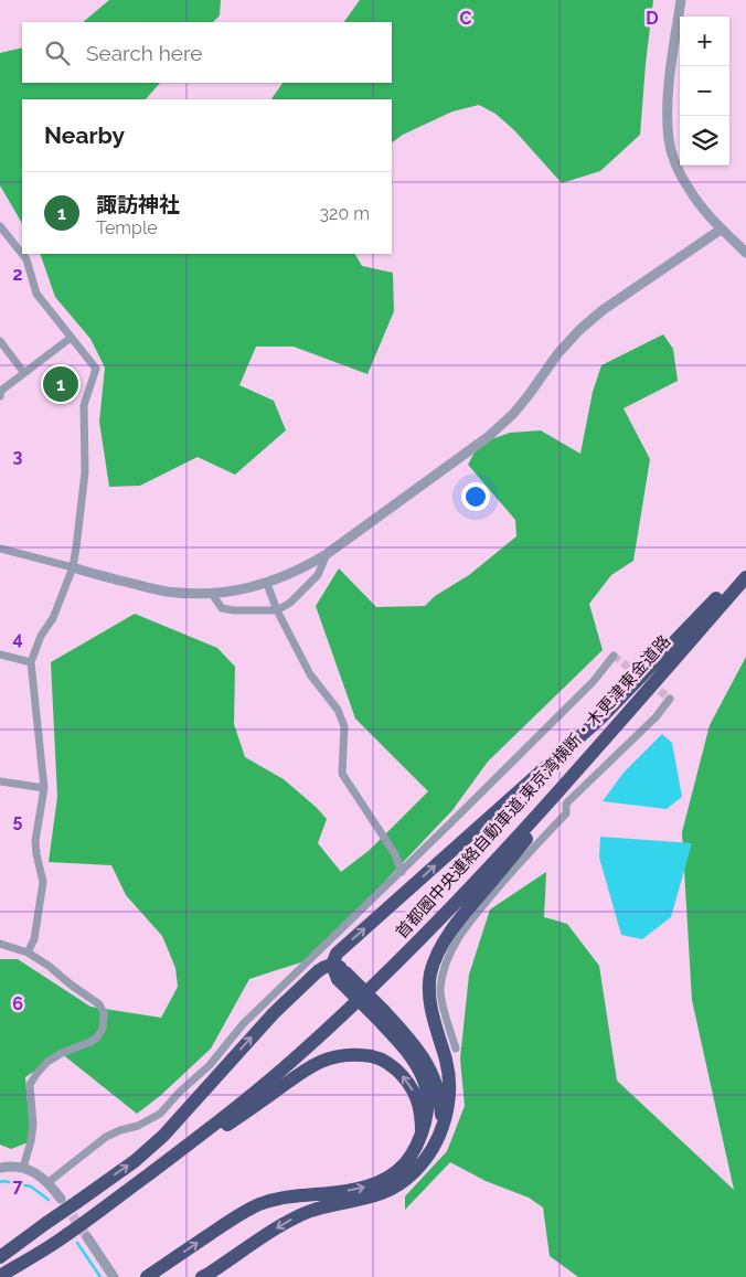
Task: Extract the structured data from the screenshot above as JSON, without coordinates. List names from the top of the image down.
{
  "streets": {
    "highway": ["首都圏中央連絡自動車道;東京湾横断・木更津東金道路"]
  },
  "page": {
    "map_buttons": ["+", "−"],
    "search": "Search here",
    "heading": "Nearby",
    "list": [
      {
        "mark": "1",
        "name": "諏訪神社",
        "note": "Temple",
        "value": "320 m"
      }
    ],
    "pins": "1"
  },
  "grid": {
    "columns": ["C", "D"],
    "rows": [
      "2",
      "3",
      "4",
      "5",
      "6",
      "7"
    ]
  }
}
